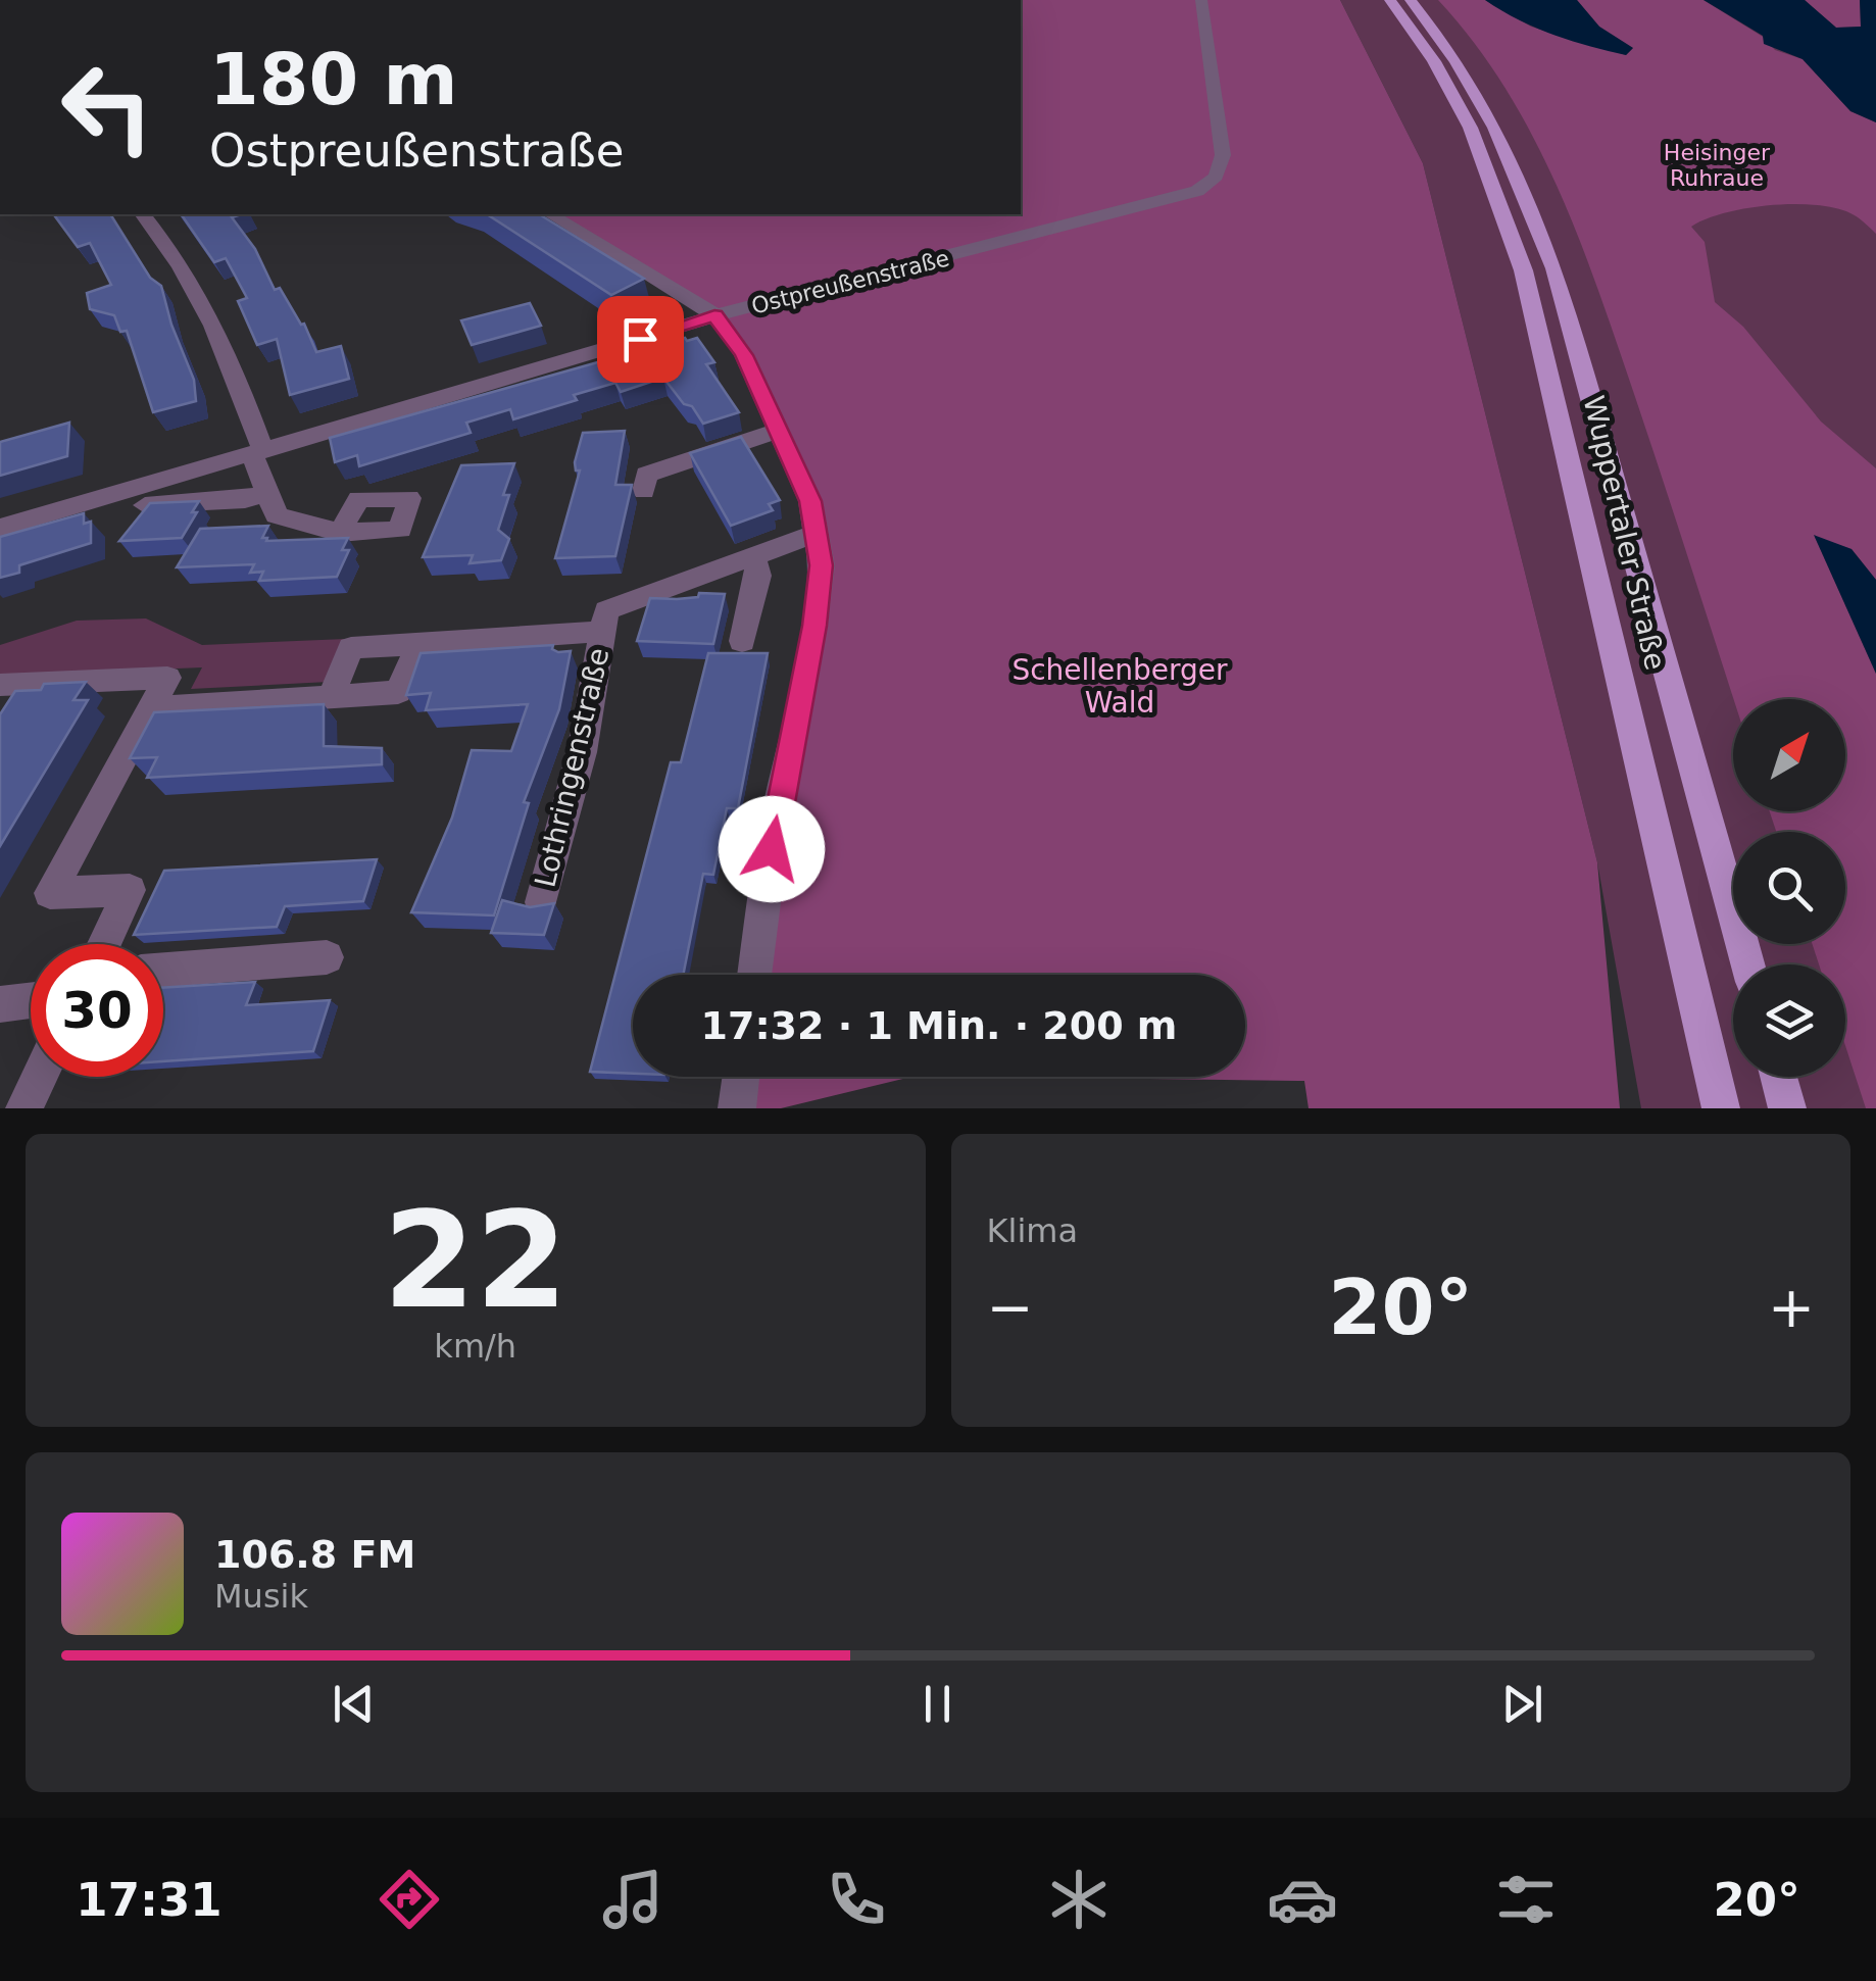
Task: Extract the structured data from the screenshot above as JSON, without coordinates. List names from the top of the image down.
{
  "streets": {
    "main road": ["Wuppertaler Straße"],
    "street": ["Ostpreußenstraße", "Lothringenstraße"]
  },
  "parks": ["Heisinger Ruhraue", "Schellenberger Wald"],
  "north": "top right",
  "page": {
    "turn": ["180 m", "Ostpreußenstraße"],
    "limit": "30",
    "trip": "17:32 · 1 Min. · 200 m",
    "tile": [
      ["22", "km/h"],
      "Klima"
    ],
    "heat": ["−", "20°", "+"],
    "song": ["106.8 FM", "Musik"],
    "tabs": ["17:31", "20°"]
  }
}
